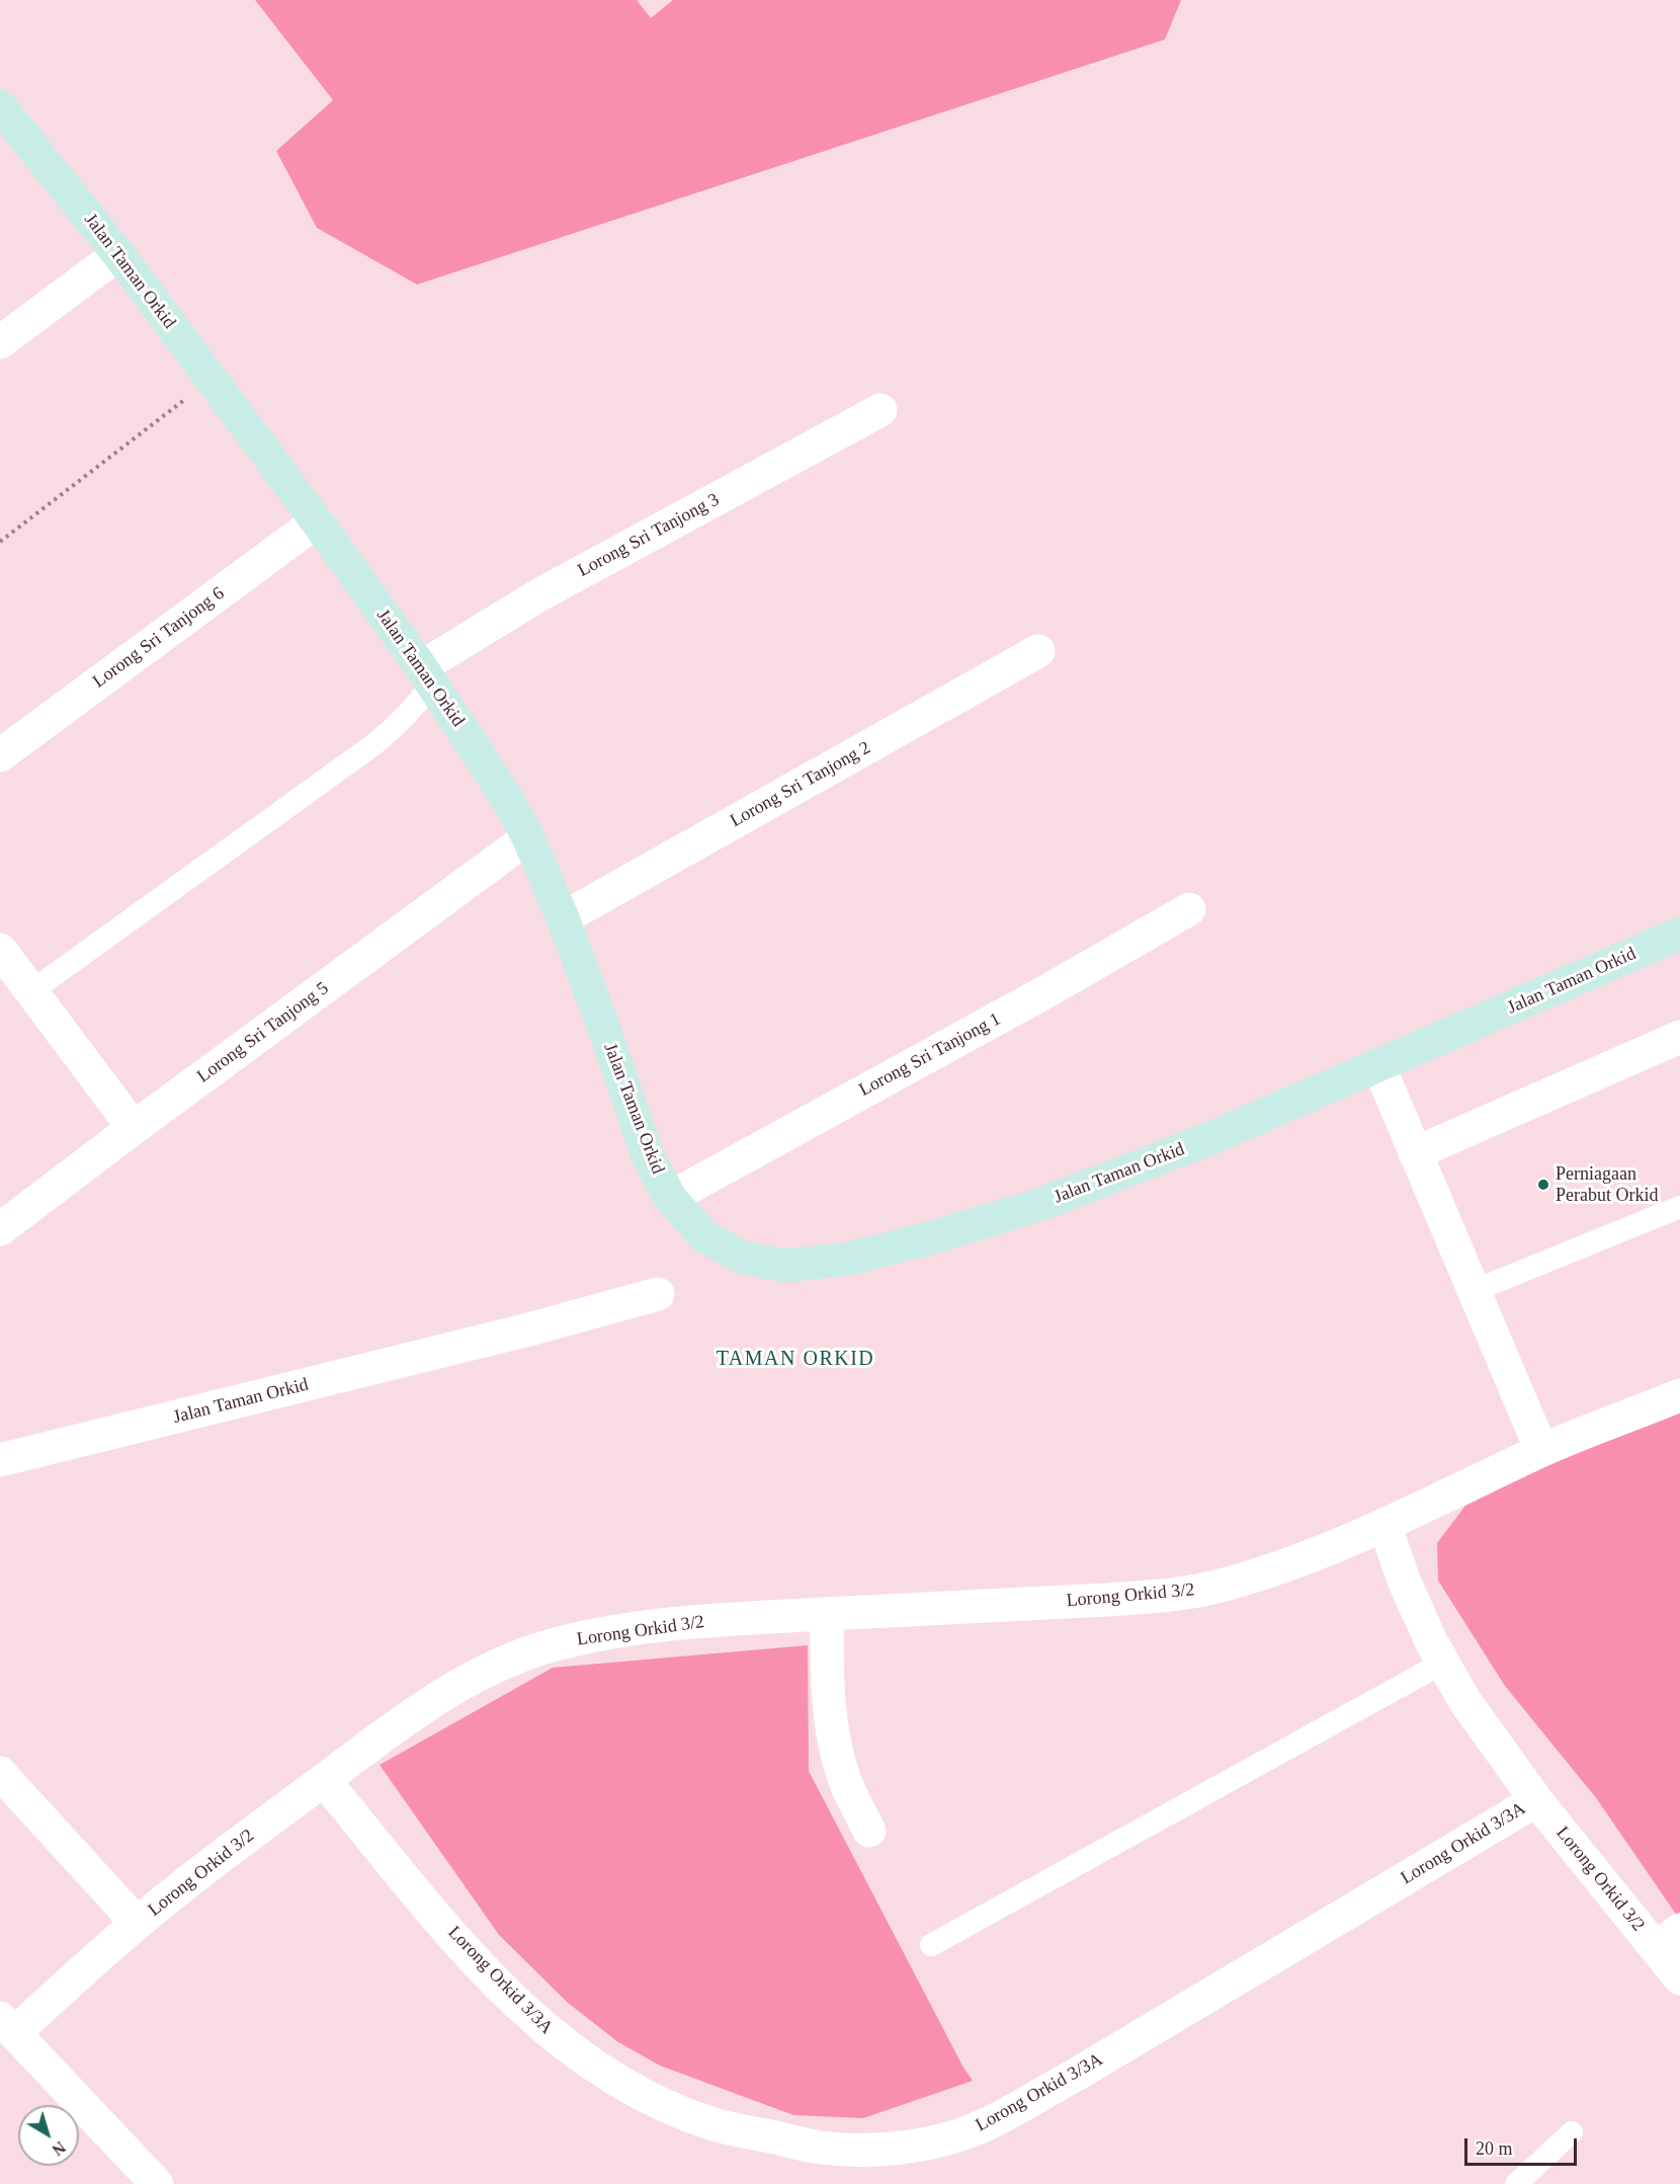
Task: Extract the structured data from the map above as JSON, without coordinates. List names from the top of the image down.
{
  "streets": {
    "main road": ["Jalan Taman Orkid"],
    "street": [
      "Lorong Sri Tanjong 3",
      "Lorong Sri Tanjong 6",
      "Lorong Sri Tanjong 2",
      "Lorong Sri Tanjong 5",
      "Lorong Sri Tanjong 1",
      "Lorong Orkid 3/2",
      "Lorong Orkid 3/3A"
    ]
  },
  "crossings": [
    ["Jalan Taman Orkid", "Lorong Sri Tanjong 3"],
    ["Jalan Taman Orkid", "Lorong Sri Tanjong 6"],
    ["Jalan Taman Orkid", "Lorong Sri Tanjong 2"],
    ["Jalan Taman Orkid", "Lorong Sri Tanjong 5"],
    ["Jalan Taman Orkid", "Lorong Sri Tanjong 1"],
    ["Lorong Orkid 3/2", "Lorong Orkid 3/3A"]
  ],
  "districts": ["TAMAN ORKID"],
  "places": ["Perniagaan Perabut Orkid"],
  "scale_bar": "20 m",
  "north": "bottom right"
}
